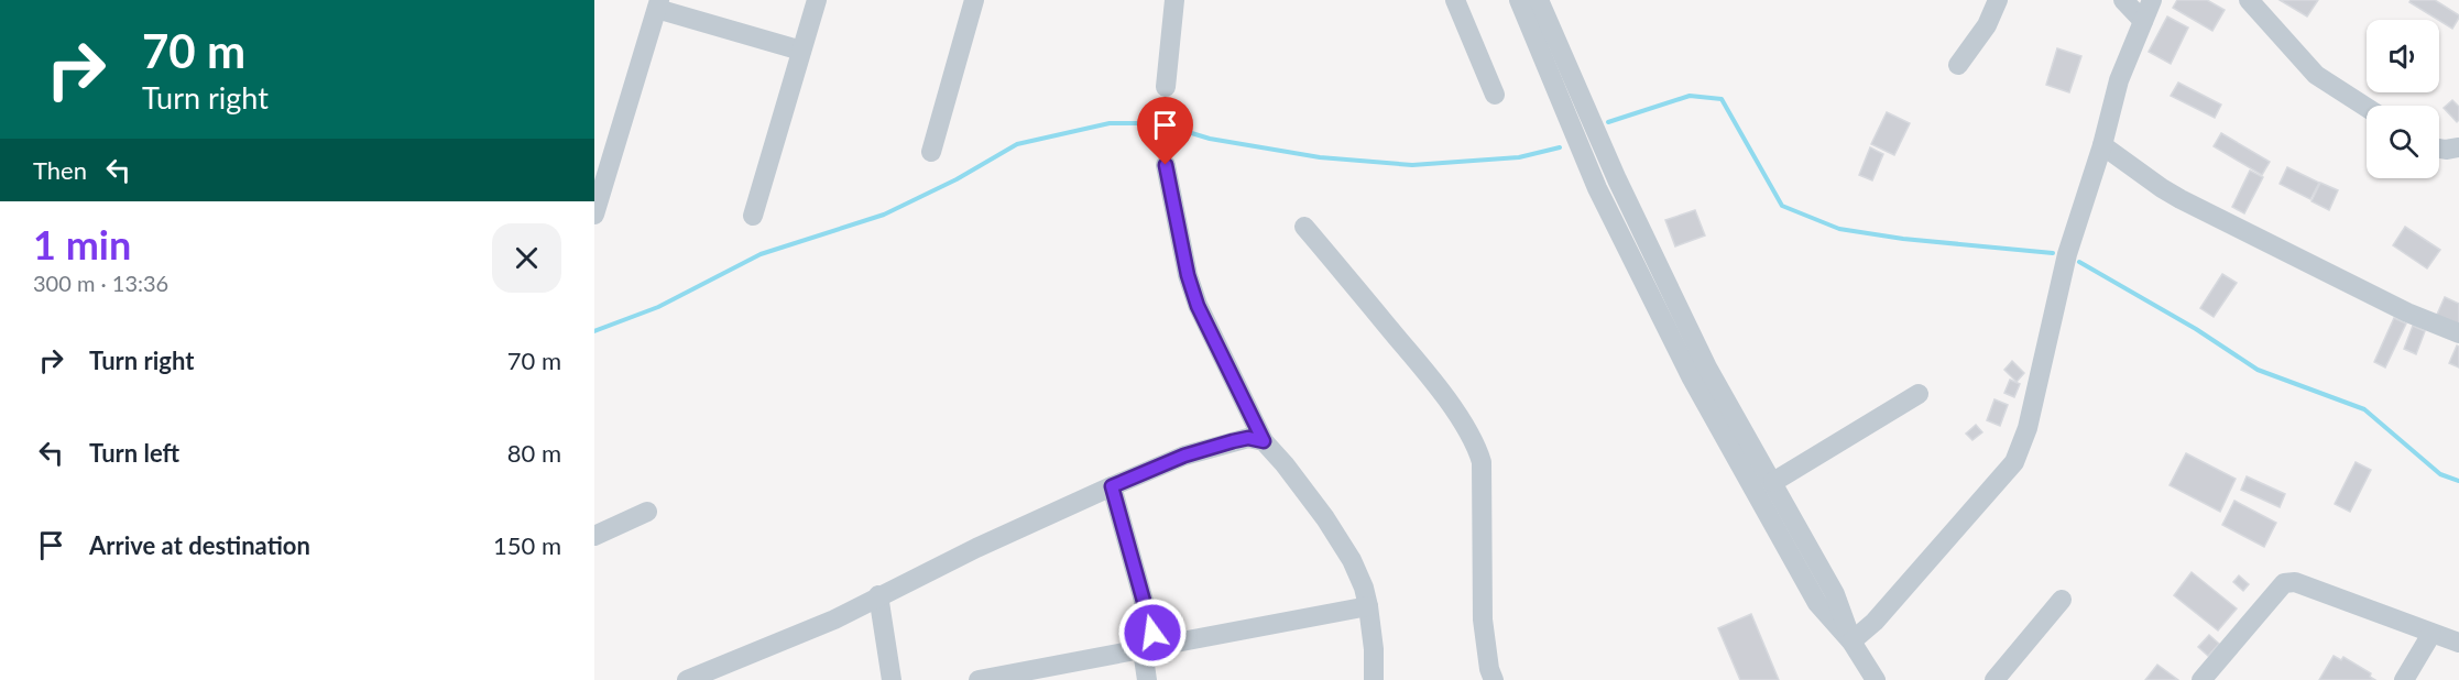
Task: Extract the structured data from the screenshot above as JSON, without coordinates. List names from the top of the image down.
{
  "page": {
    "turn": ["70 m", "Turn right"],
    "then": "Then",
    "heading": ["1 min", "300 m · 13:36"],
    "list": [
      {
        "name": "Turn right",
        "value": "70 m"
      },
      {
        "name": "Turn left",
        "value": "80 m"
      },
      {
        "name": "Arrive at destination",
        "value": "150 m"
      }
    ]
  }
}
